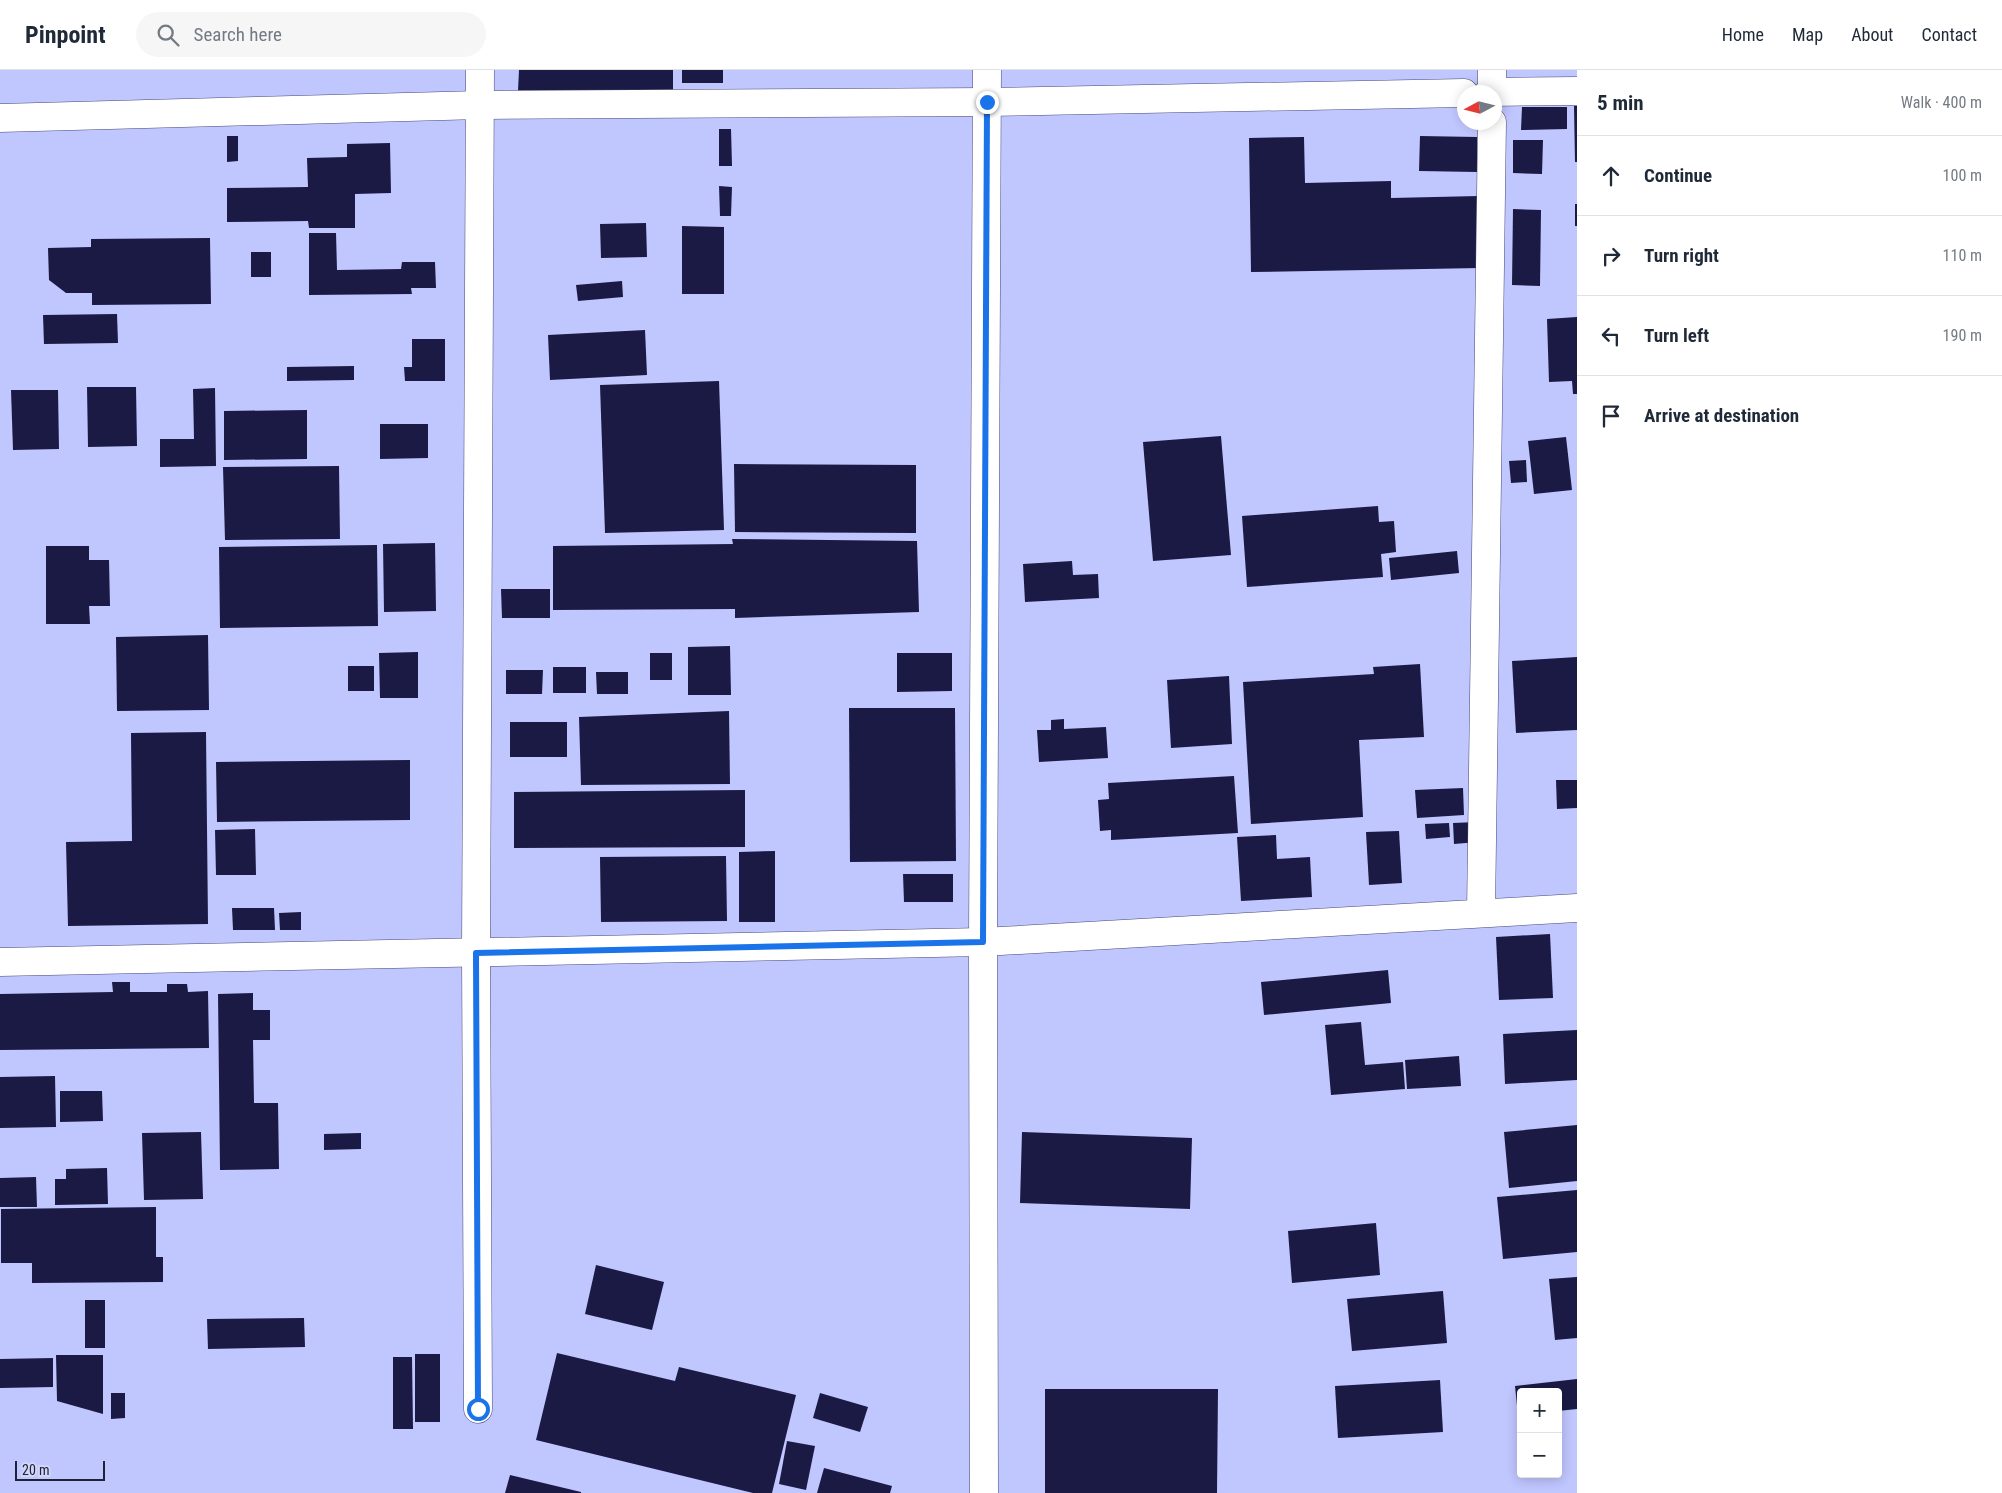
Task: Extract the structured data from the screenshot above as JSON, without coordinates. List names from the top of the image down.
{
  "scale_bar": "20 m",
  "north": "left",
  "page": {
    "header": "Pinpoint",
    "search": "Search here",
    "nav": [
      "Home",
      "Map",
      "About",
      "Contact"
    ],
    "heading": ["5 min", "Walk · 400 m"],
    "list": [
      ["Continue", "100 m"],
      ["Turn right", "110 m"],
      ["Turn left", "190 m"],
      "Arrive at destination"
    ],
    "map_buttons": ["+", "−"],
    "scale": "20 m"
  }
}
